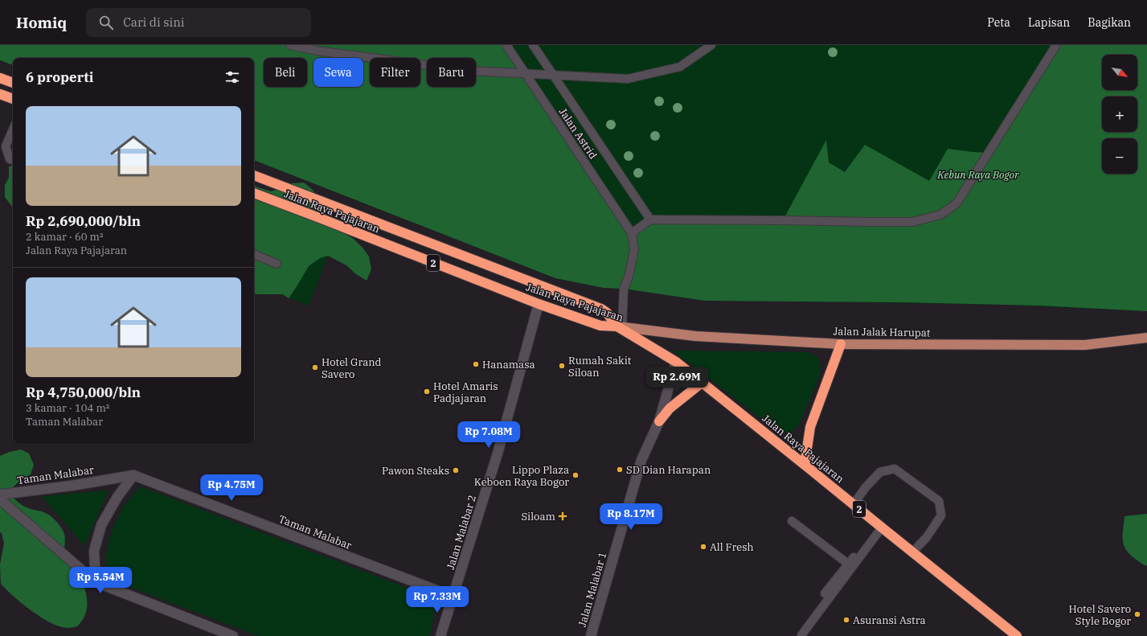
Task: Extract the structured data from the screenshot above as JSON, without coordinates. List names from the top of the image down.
{
  "streets": {
    "highway": ["Jalan Raya Pajajaran", "2"],
    "main road": ["Jalan Jalak Harupat"],
    "street": ["Taman Malabar", "Jalan Malabar 2", "Jalan Malabar 1"],
    "lane": ["Jalan Astrid"]
  },
  "crossings": [
    ["Jalan Raya Pajajaran", "2"],
    ["Jalan Raya Pajajaran", "Jalan Jalak Harupat"],
    ["Jalan Raya Pajajaran", "Jalan Malabar 2"],
    ["Jalan Raya Pajajaran", "Jalan Malabar 1"],
    ["2", "Jalan Jalak Harupat"],
    ["Taman Malabar", "Jalan Malabar 2"]
  ],
  "parks": ["Kebun Raya Bogor"],
  "places": {
    "other": [
      "Hanamasa",
      "Rumah Sakit Siloan",
      "Hotel Grand Savero",
      "Hotel Amaris Padjajaran",
      "SD Dian Harapan",
      "Pawon Steaks",
      "Lippo Plaza Keboen Raya Bogor",
      "All Fresh",
      "Hotel Savero Style Bogor",
      "Asuransi Astra"
    ],
    "health": ["Siloam"]
  },
  "north": "bottom right",
  "page": {
    "header": "Homiq",
    "search": "Cari di sini",
    "nav": ["Peta", "Lapisan", "Bagikan"],
    "map_buttons": ["+", "−"],
    "chip": [
      "Beli",
      "Sewa",
      "Filter",
      "Baru"
    ],
    "heading": "6 properti",
    "list": [
      {
        "name": "Rp 2,690,000/bln",
        "note": "2 kamar · 60 m² · Jalan Raya Pajajaran"
      },
      {
        "name": "Rp 4,750,000/bln",
        "note": "3 kamar · 104 m² · Taman Malabar"
      }
    ],
    "price": [
      "Rp 2.69M",
      "Rp 7.08M",
      "Rp 4.75M",
      "Rp 8.17M",
      "Rp 5.54M",
      "Rp 7.33M"
    ]
  }
}
